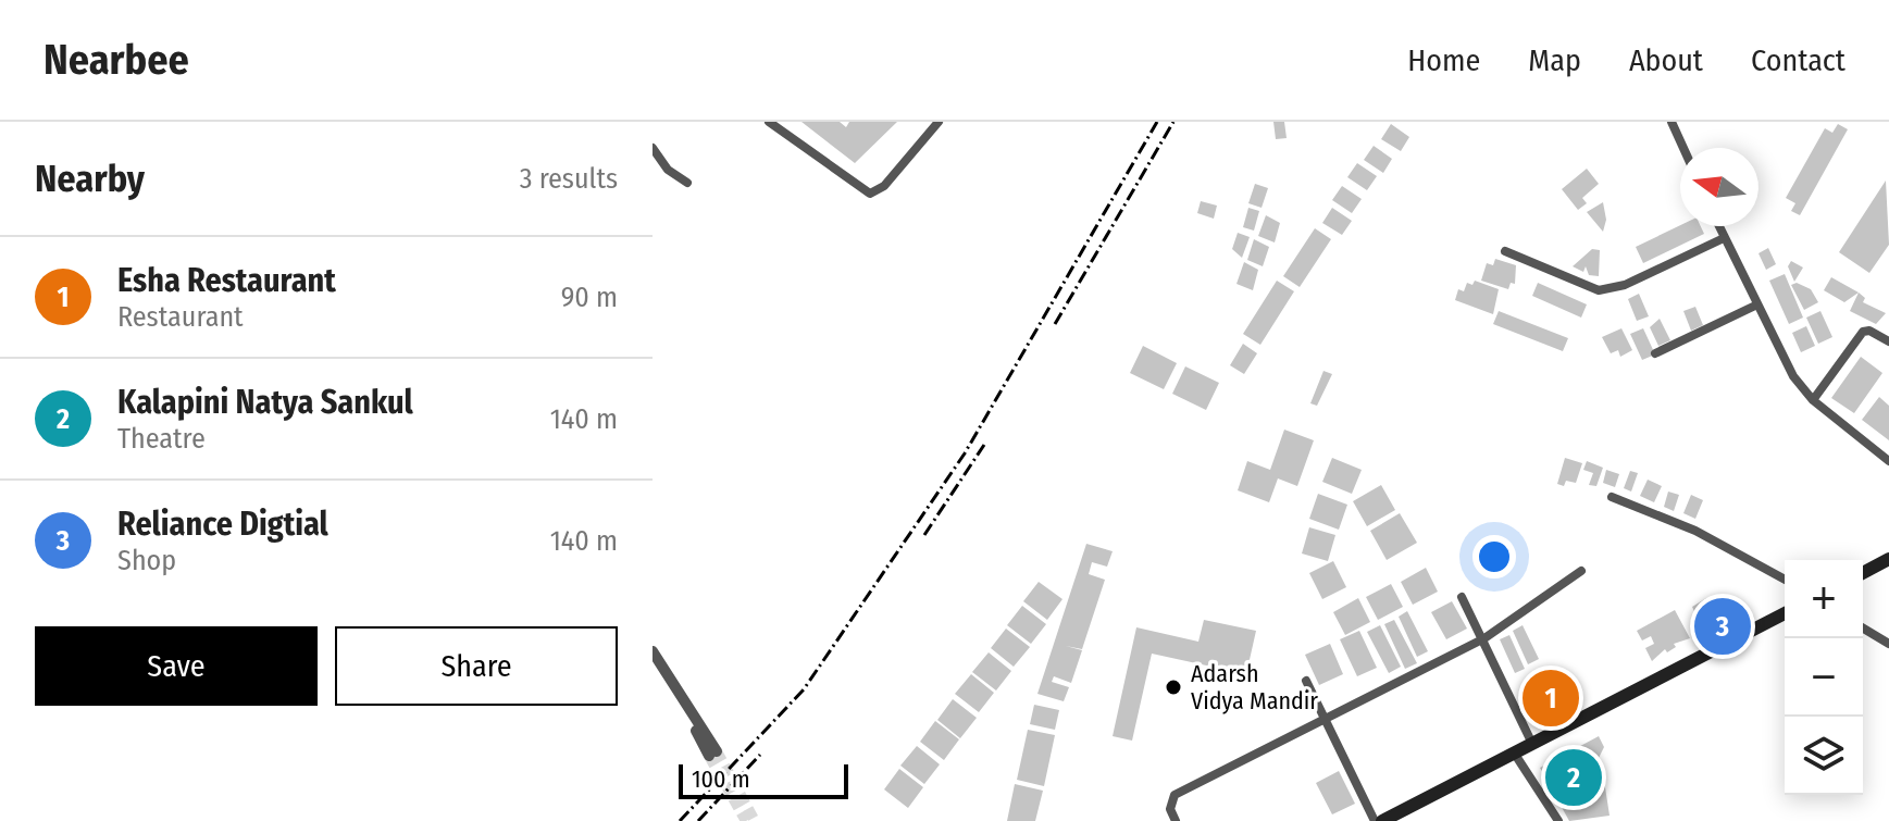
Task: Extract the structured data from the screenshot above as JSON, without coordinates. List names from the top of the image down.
{
  "places": ["Adarsh Vidya Mandir"],
  "scale_bar": "100 m",
  "north": "left",
  "page": {
    "header": "Nearbee",
    "nav": [
      "Home",
      "Map",
      "About",
      "Contact"
    ],
    "heading": ["Nearby", "3 results"],
    "list": [
      {
        "mark": "1",
        "name": "Esha Restaurant",
        "note": "Restaurant",
        "value": "90 m"
      },
      {
        "mark": "2",
        "name": "Kalapini Natya Sankul",
        "note": "Theatre",
        "value": "140 m"
      },
      {
        "mark": "3",
        "name": "Reliance Digtial",
        "note": "Shop",
        "value": "140 m"
      }
    ],
    "map_buttons": ["+", "−"],
    "pins": ["3", "1", "2"],
    "buttons": ["Save", "Share"],
    "scale": "100 m"
  }
}
